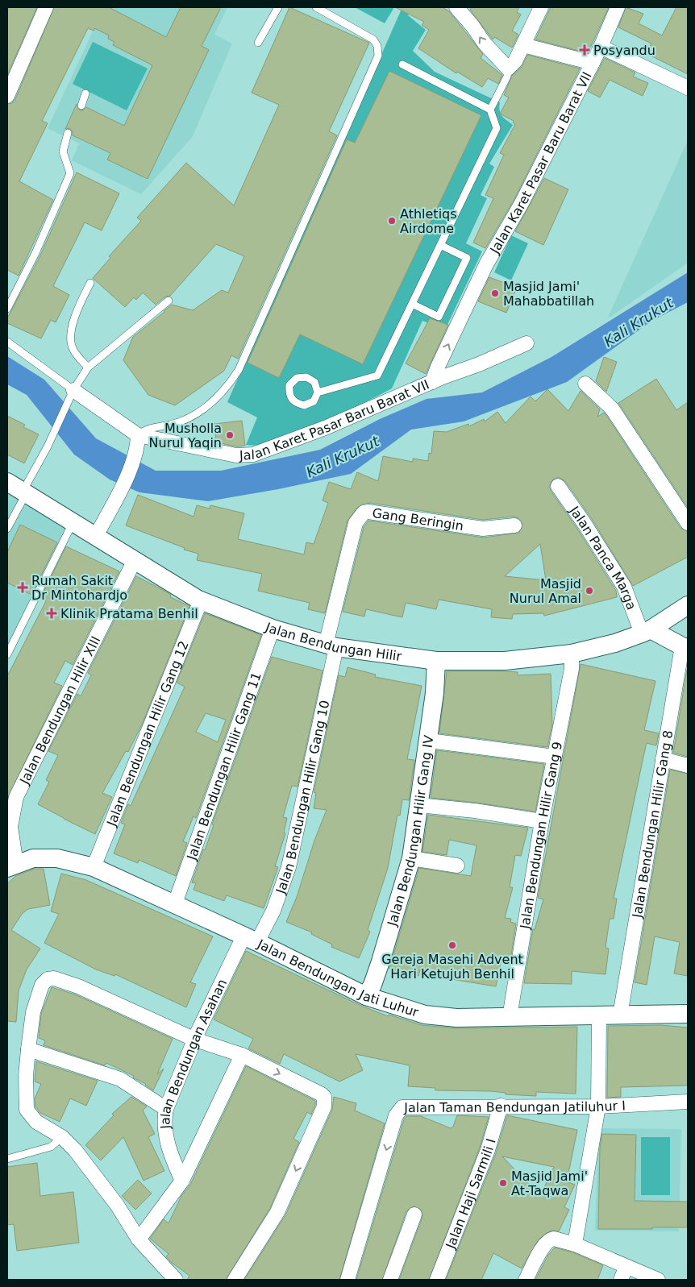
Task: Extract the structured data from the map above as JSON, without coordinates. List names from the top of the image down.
{
  "streets": {
    "street": [
      "Jalan Karet Pasar Baru Barat VII",
      "Gang Beringin",
      "Jalan Panca Marga",
      "Jalan Bendungan Hilir",
      "Jalan Bendungan Hilir XIII",
      "Jalan Bendungan Hilir Gang 12",
      "Jalan Bendungan Hilir Gang 11",
      "Jalan Bendungan Hilir Gang 10",
      "Jalan Bendungan Hilir Gang 8",
      "Jalan Bendungan Hilir Gang IV",
      "Jalan Bendungan Hilir Gang 9",
      "Jalan Bendungan Jati Luhur",
      "Jalan Bendungan Asahan",
      "Jalan Taman Bendungan Jatiluhur I",
      "Jalan Haji Sarmili I"
    ]
  },
  "crossings": [
    ["Gang Beringin", "Jalan Bendungan Hilir"],
    ["Gang Beringin", "Jalan Bendungan Hilir Gang 10"],
    ["Jalan Panca Marga", "Jalan Bendungan Hilir"],
    ["Jalan Bendungan Hilir", "Jalan Bendungan Hilir XIII"],
    ["Jalan Bendungan Hilir", "Jalan Bendungan Hilir Gang 12"],
    ["Jalan Bendungan Hilir", "Jalan Bendungan Hilir Gang 11"],
    ["Jalan Bendungan Hilir", "Jalan Bendungan Hilir Gang 10"],
    ["Jalan Bendungan Hilir", "Jalan Bendungan Hilir Gang IV"],
    ["Jalan Bendungan Hilir", "Jalan Bendungan Hilir Gang 9"],
    ["Jalan Bendungan Hilir XIII", "Jalan Bendungan Jati Luhur"],
    ["Jalan Bendungan Hilir Gang 12", "Jalan Bendungan Jati Luhur"],
    ["Jalan Bendungan Hilir Gang 11", "Jalan Bendungan Jati Luhur"],
    ["Jalan Bendungan Hilir Gang 10", "Jalan Bendungan Jati Luhur"],
    ["Jalan Bendungan Hilir Gang 10", "Jalan Bendungan Asahan"],
    ["Jalan Bendungan Hilir Gang 8", "Jalan Bendungan Jati Luhur"],
    ["Jalan Bendungan Hilir Gang IV", "Jalan Bendungan Jati Luhur"],
    ["Jalan Bendungan Hilir Gang 9", "Jalan Bendungan Jati Luhur"],
    ["Jalan Bendungan Jati Luhur", "Jalan Bendungan Asahan"],
    ["Jalan Taman Bendungan Jatiluhur I", "Jalan Haji Sarmili I"]
  ],
  "one_way": ["Jalan Karet Pasar Baru Barat VII", "Jalan Taman Bendungan Jatiluhur I"],
  "water": ["Kali Krukut"],
  "places": {
    "health": ["Posyandu", "Rumah Sakit Dr Mintohardjo", "Klinik Pratama Benhil"],
    "other": [
      "Athletiqs Airdome",
      "Masjid Jami' Mahabbatillah",
      "Musholla Nurul Yaqin",
      "Masjid Nurul Amal",
      "Gereja Masehi Advent Hari Ketujuh Benhil",
      "Masjid Jami' At-Taqwa"
    ]
  }
}
